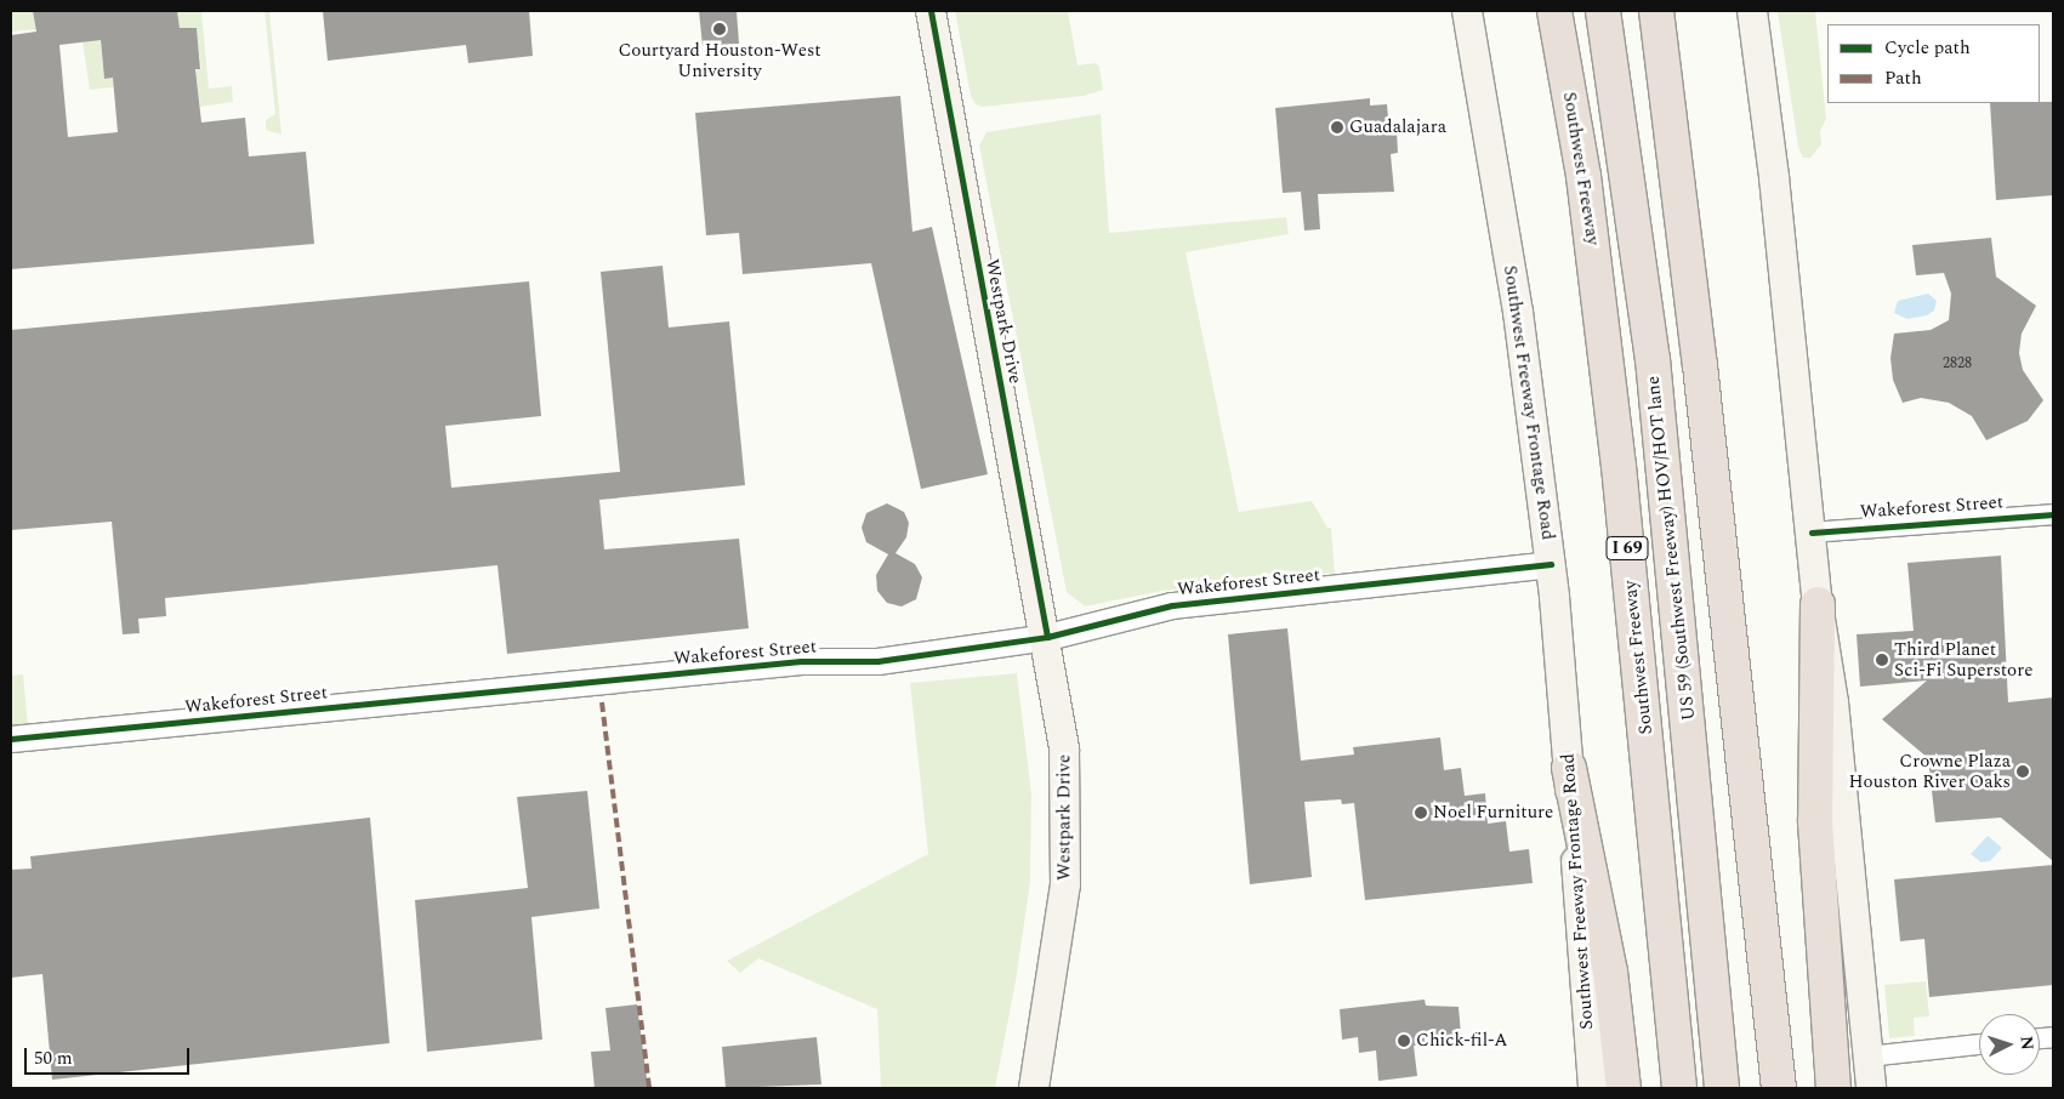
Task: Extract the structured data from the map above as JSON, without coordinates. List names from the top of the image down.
{
  "streets": {
    "highway": ["Southwest Freeway", "I 69", "US 59 (Southwest Freeway) HOV/HOT lane"],
    "main road": ["Westpark Drive", "Southwest Freeway Frontage Road"],
    "street": ["Wakeforest Street"]
  },
  "crossings": [
    ["Westpark Drive", "Wakeforest Street"],
    ["Southwest Freeway Frontage Road", "Wakeforest Street"]
  ],
  "places": [
    "Courtyard Houston-West University",
    "Guadalajara",
    "Third Planet Sci-Fi Superstore",
    "Crowne Plaza Houston River Oaks",
    "Noel Furniture",
    "Chick-fil-A"
  ],
  "house_numbers": ["2828"],
  "legend": ["Cycle path", "Path"],
  "scale_bar": "50 m",
  "north": "right"
}
